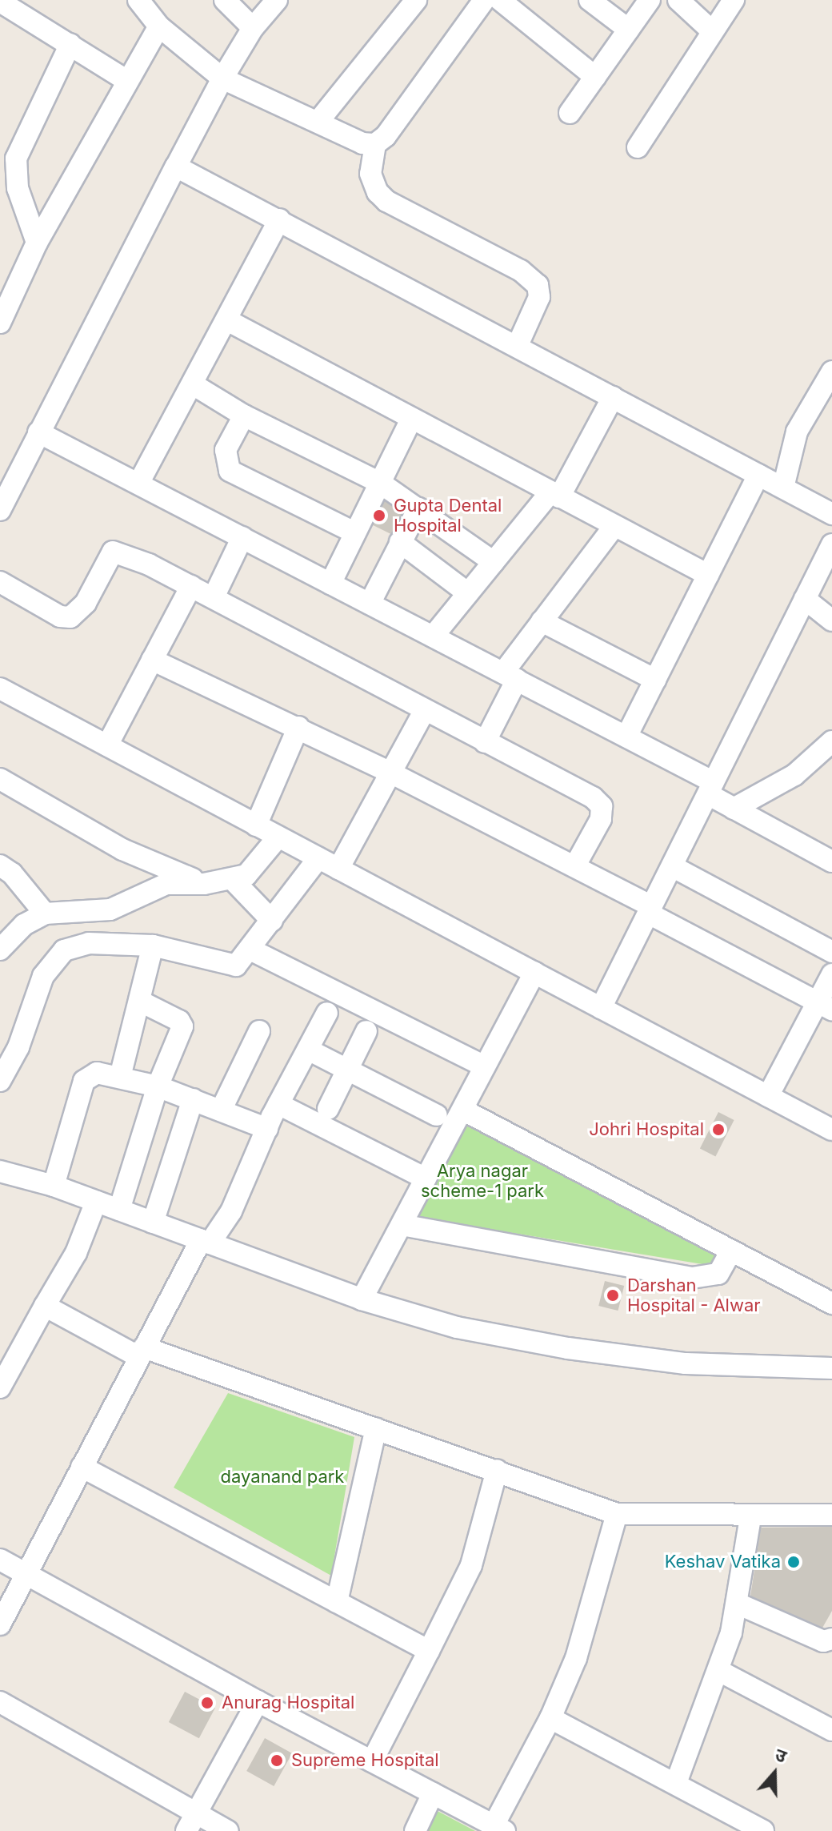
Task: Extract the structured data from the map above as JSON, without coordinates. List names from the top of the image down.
{
  "parks": ["Arya nagar scheme-1 park", "dayanand park"],
  "places": [
    "Gupta Dental Hospital",
    "Johri Hospital",
    "Darshan Hospital - Alwar",
    "Keshav Vatika",
    "Anurag Hospital",
    "Supreme Hospital"
  ],
  "north": "top"
}
